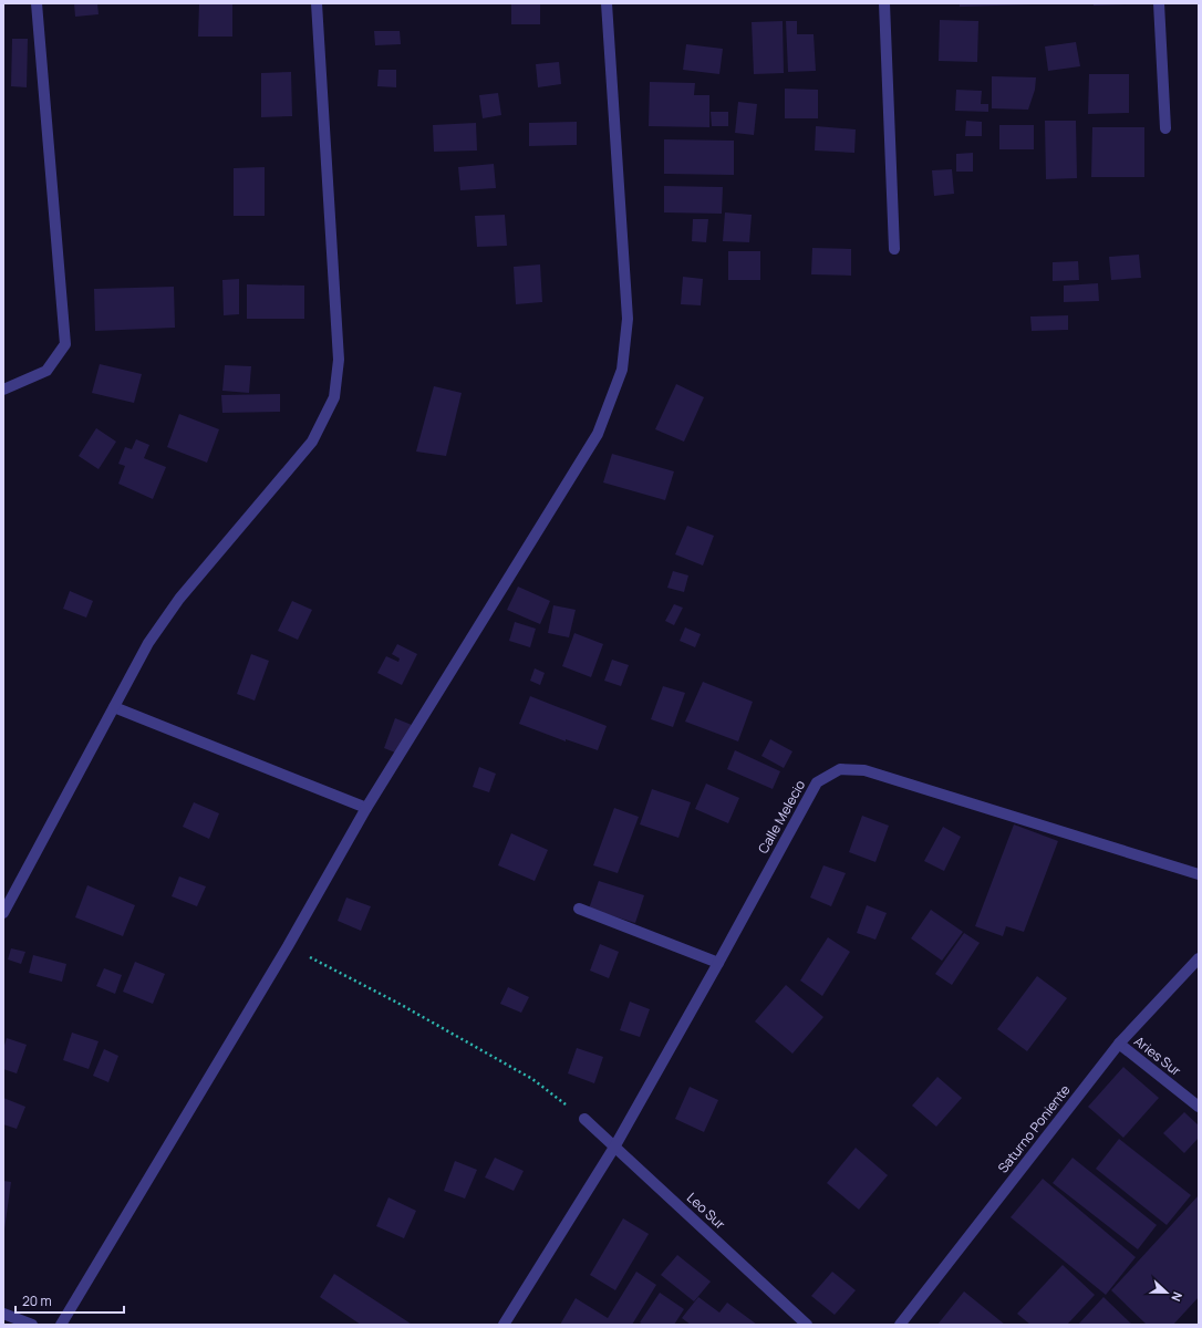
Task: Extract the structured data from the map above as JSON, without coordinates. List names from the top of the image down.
{
  "streets": {
    "street": [
      "Calle Melecio",
      "Aries Sur",
      "Saturno Poniente",
      "Leo Sur"
    ]
  },
  "crossings": [
    ["Calle Melecio", "Leo Sur"],
    ["Aries Sur", "Saturno Poniente"]
  ],
  "scale_bar": "20 m",
  "north": "right"
}
